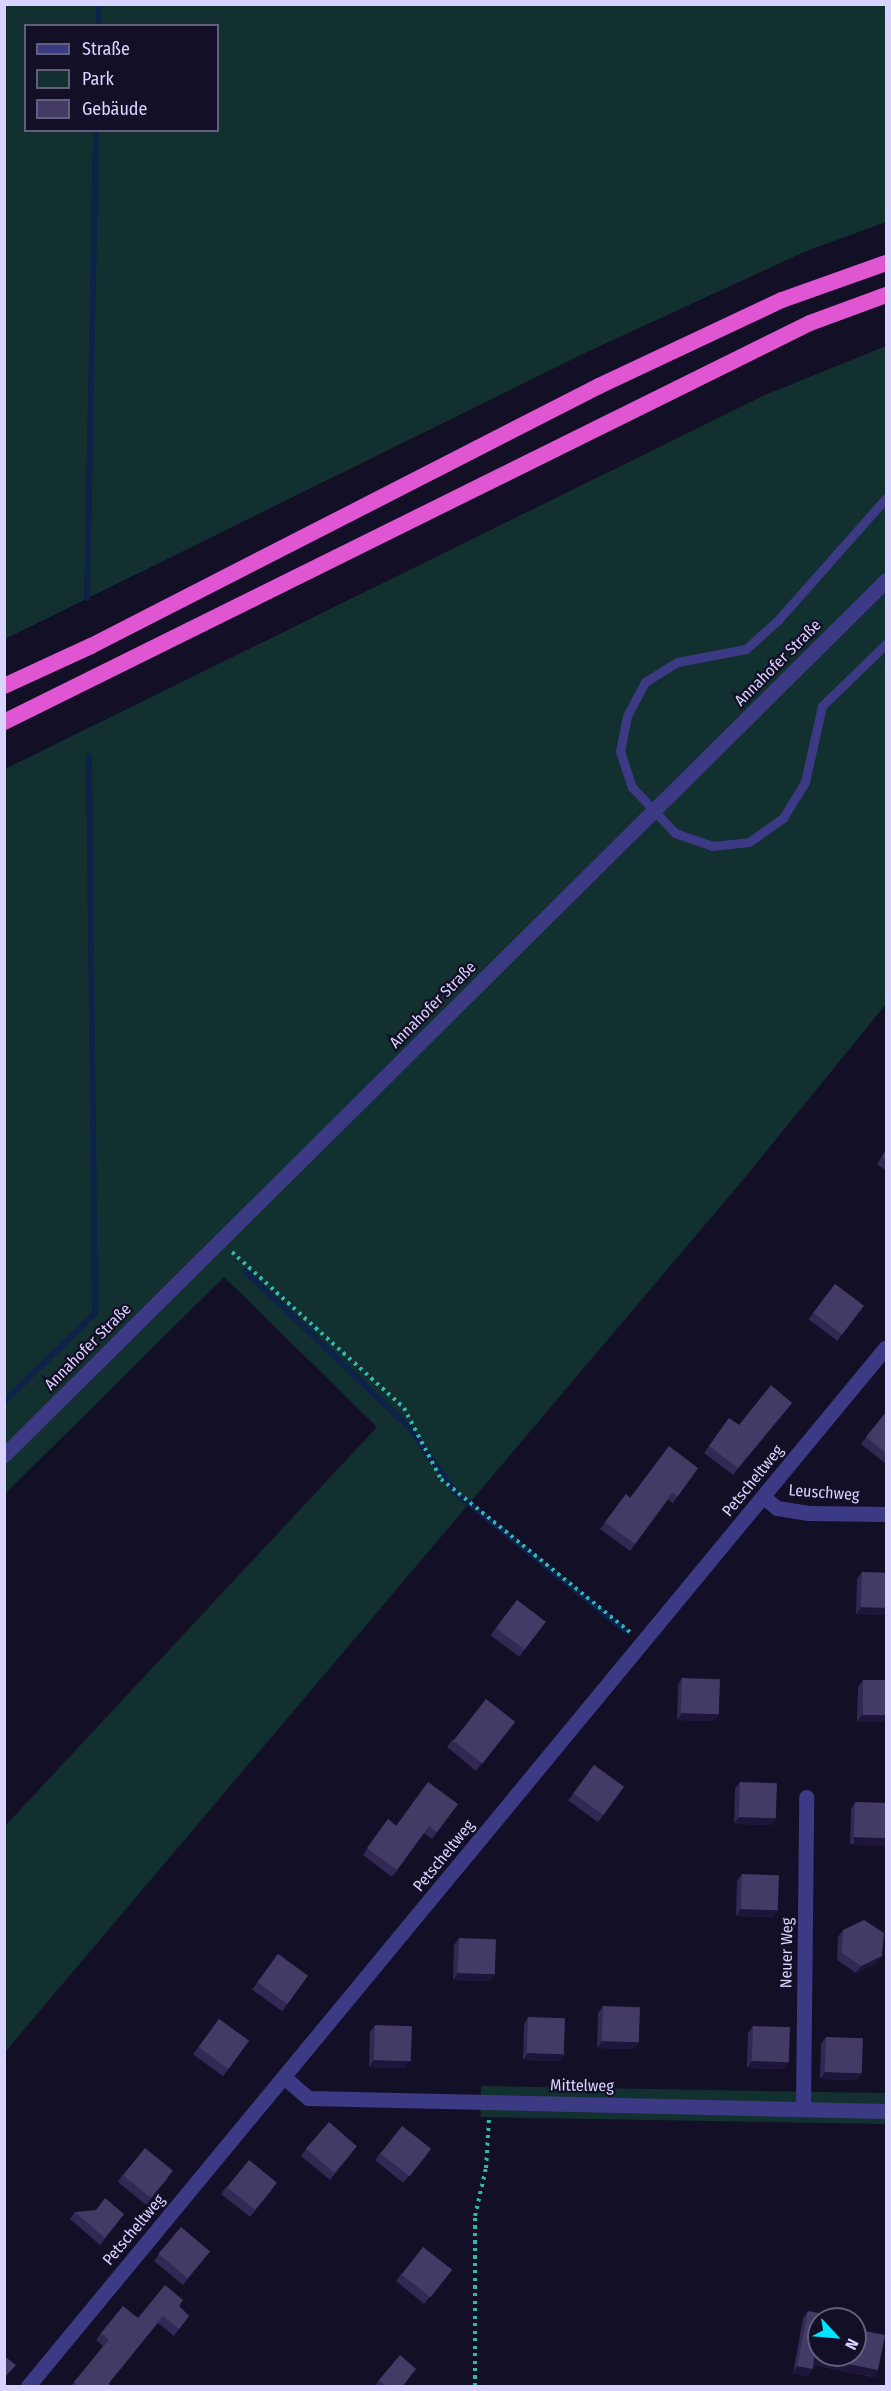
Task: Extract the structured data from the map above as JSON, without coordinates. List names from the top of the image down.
{
  "streets": {
    "street": [
      "Annahofer Straße",
      "Petscheltweg",
      "Leuschweg",
      "Neuer Weg",
      "Mittelweg"
    ]
  },
  "crossings": [
    ["Petscheltweg", "Leuschweg"],
    ["Petscheltweg", "Mittelweg"],
    ["Neuer Weg", "Mittelweg"]
  ],
  "legend": ["Straße", "Park", "Gebäude"],
  "north": "bottom right"
}
